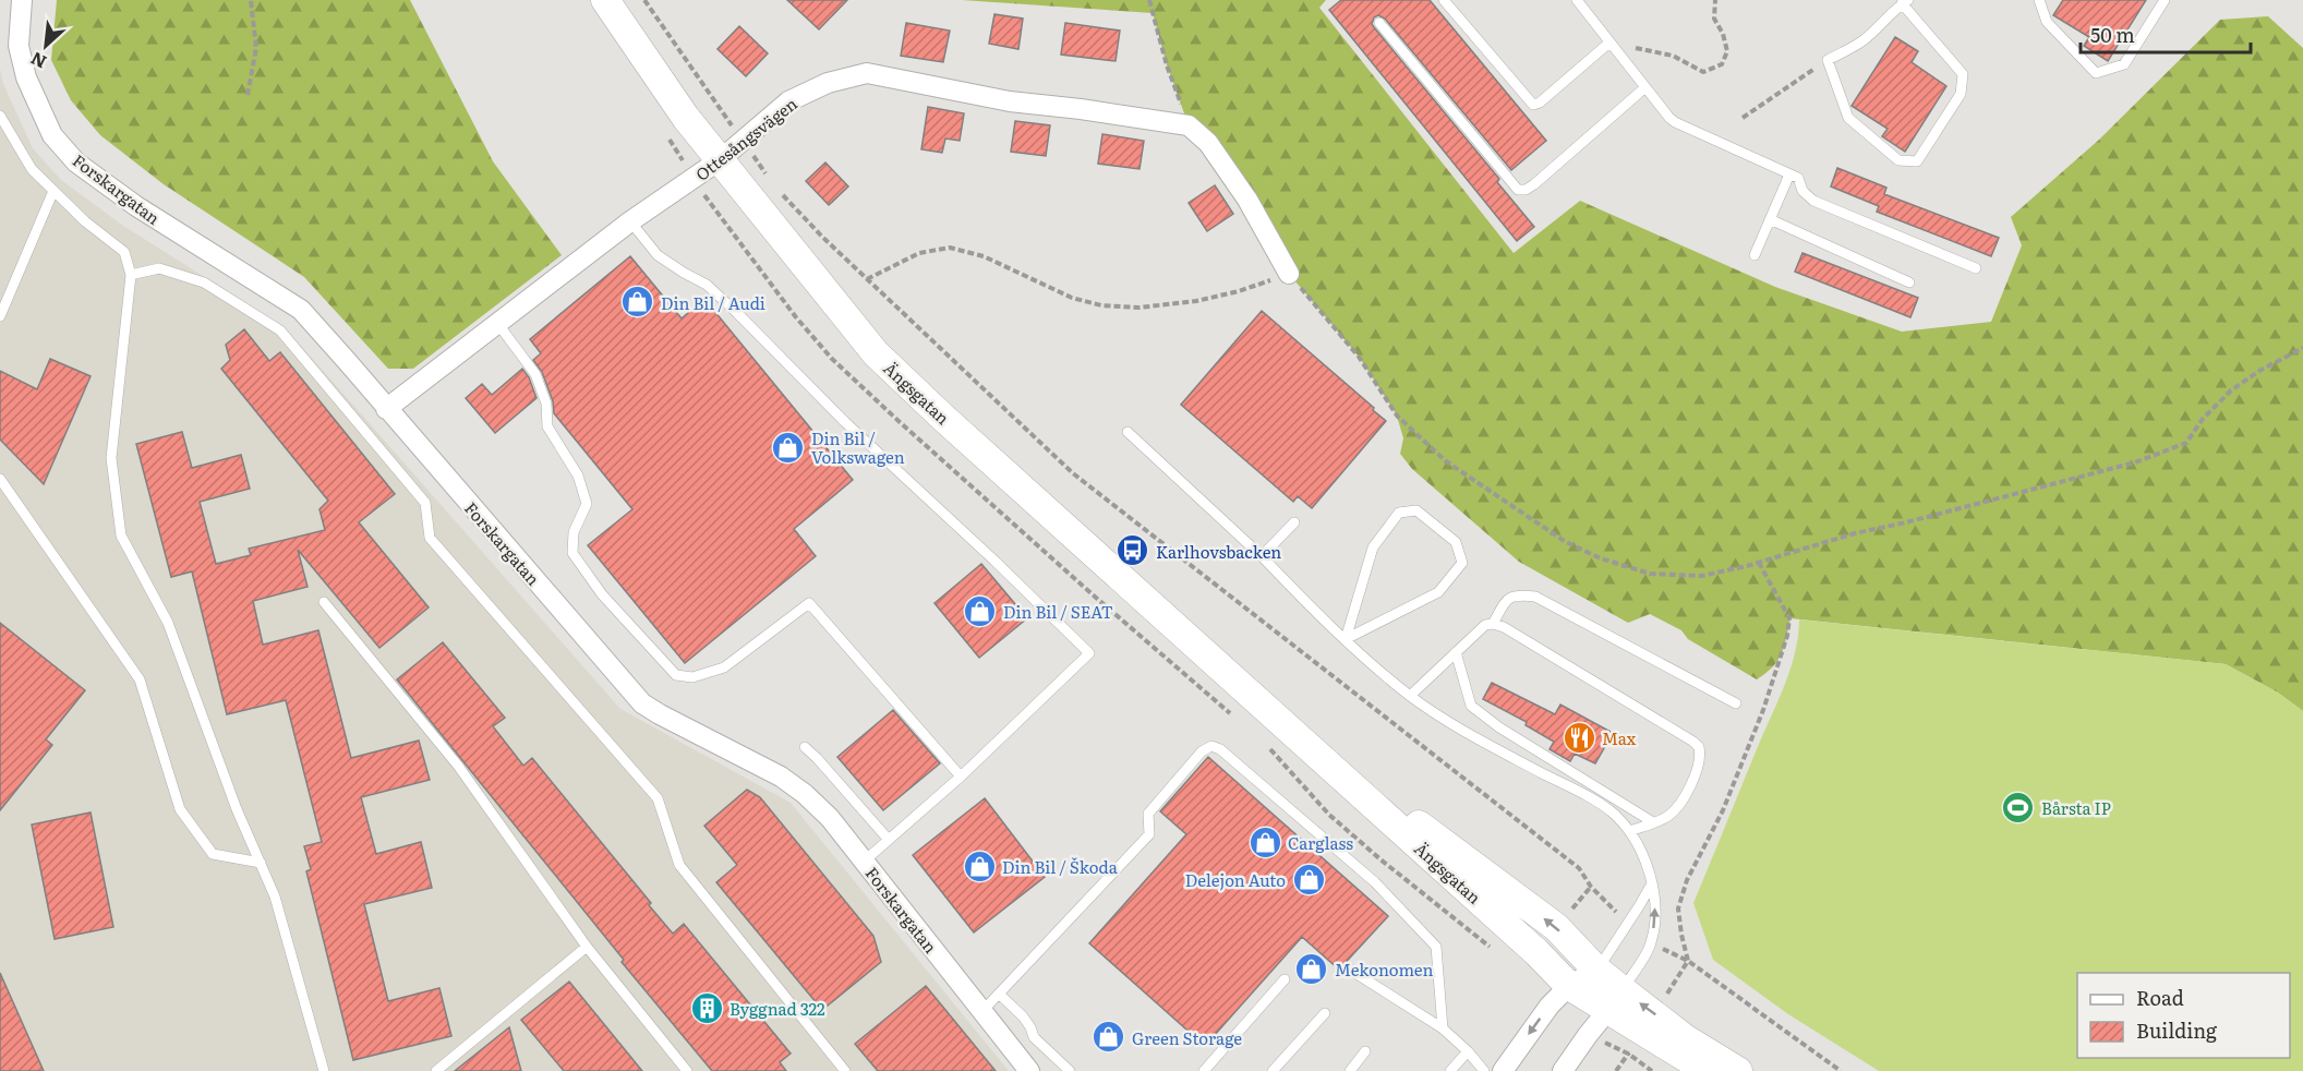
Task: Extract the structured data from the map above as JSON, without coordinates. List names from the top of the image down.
{
  "streets": {
    "main road": ["Ängsgatan"],
    "street": ["Ottesångsvägen", "Forskargatan"]
  },
  "crossings": [
    ["Ottesångsvägen", "Forskargatan"],
    ["Ottesångsvägen", "Ängsgatan"]
  ],
  "places": {
    "shop": [
      "Din Bil / Audi",
      "Din Bil / Volkswagen",
      "Din Bil / SEAT",
      "Carglass",
      "Din Bil / Škoda",
      "Delejon Auto",
      "Mekonomen",
      "Green Storage"
    ],
    "bus stop": ["Karlhovsbacken"],
    "restaurant": ["Max"],
    "sports": ["Bårsta IP"],
    "building": ["Byggnad 322"]
  },
  "legend": ["Road", "Building"],
  "scale_bar": "50 m",
  "north": "bottom left"
}
